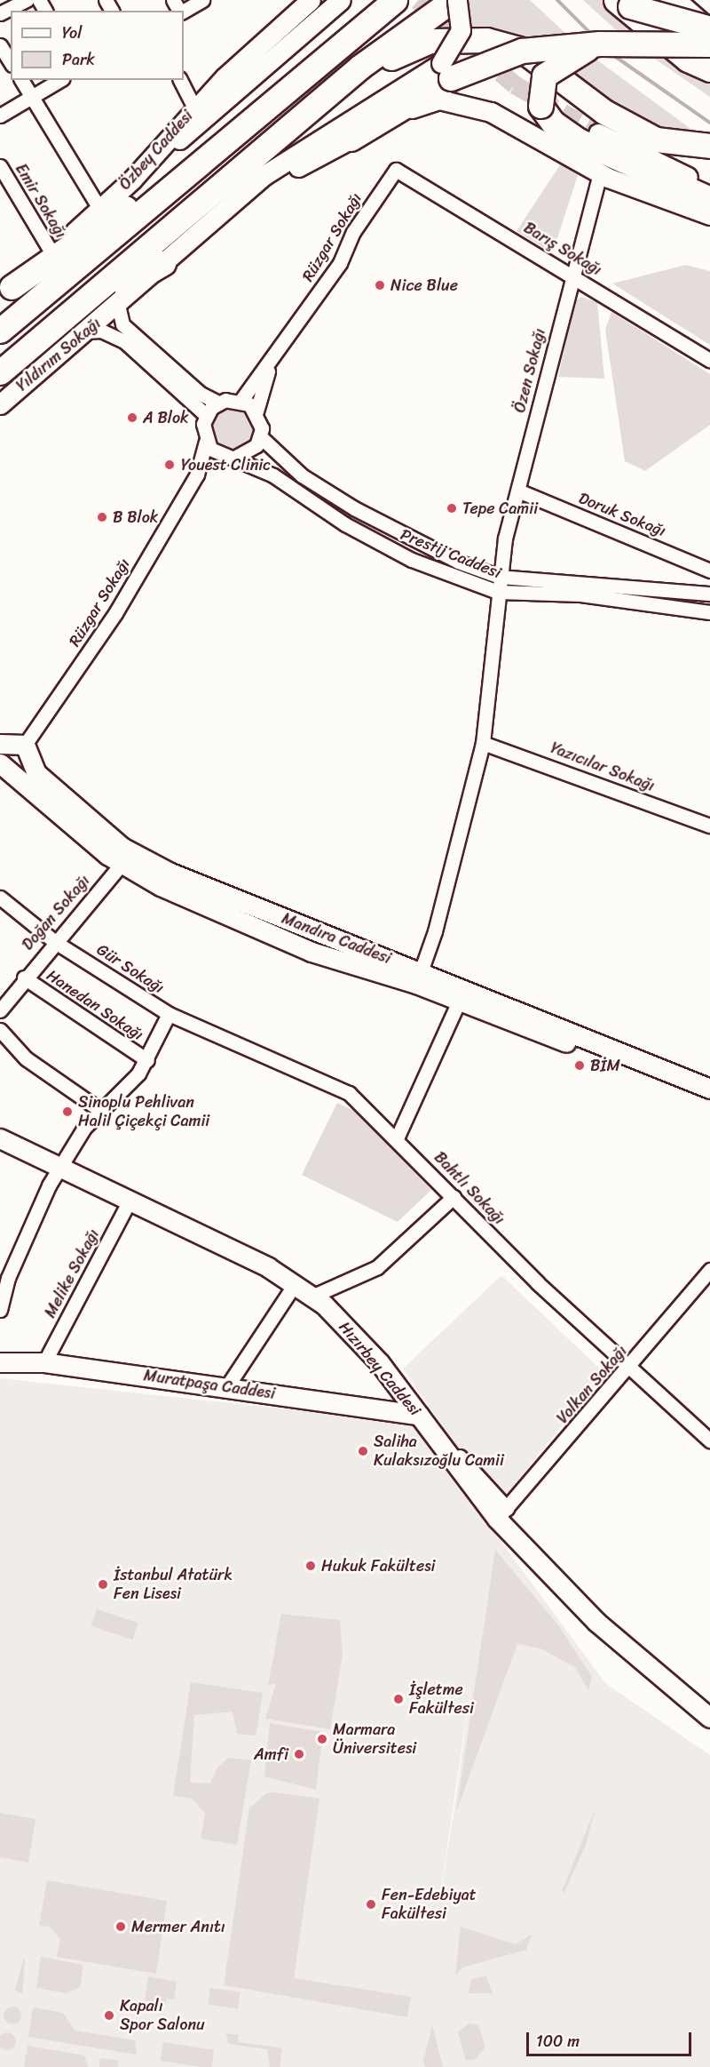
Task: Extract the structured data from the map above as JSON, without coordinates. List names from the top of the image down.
{
  "streets": {
    "main road": [
      "Özbey Caddesi",
      "Yıldırım Sokağı",
      "Mandıra Caddesi",
      "Hızırbey Caddesi",
      "Muratpaşa Caddesi"
    ],
    "street": [
      "Emir Sokağı",
      "Rüzgar Sokağı",
      "Barış Sokağı",
      "Özen Sokağı",
      "Doruk Sokağı",
      "Prestij Caddesi",
      "Yazıcılar Sokağı",
      "Doğan Sokağı",
      "Gür Sokağı",
      "Hanedan Sokağı",
      "Bahtlı Sokağı",
      "Melike Sokağı",
      "Volkan Sokağı"
    ]
  },
  "crossings": [
    ["Özbey Caddesi", "Emir Sokağı"],
    ["Rüzgar Sokağı", "Barış Sokağı"],
    ["Rüzgar Sokağı", "Prestij Caddesi"],
    ["Rüzgar Sokağı", "Mandıra Caddesi"],
    ["Barış Sokağı", "Özen Sokağı"],
    ["Özen Sokağı", "Doruk Sokağı"],
    ["Özen Sokağı", "Prestij Caddesi"],
    ["Özen Sokağı", "Yazıcılar Sokağı"],
    ["Özen Sokağı", "Mandıra Caddesi"],
    ["Doğan Sokağı", "Mandıra Caddesi"],
    ["Doğan Sokağı", "Gür Sokağı"],
    ["Doğan Sokağı", "Hanedan Sokağı"],
    ["Gür Sokağı", "Hanedan Sokağı"],
    ["Gür Sokağı", "Bahtlı Sokağı"],
    ["Gür Sokağı", "Hızırbey Caddesi"],
    ["Bahtlı Sokağı", "Volkan Sokağı"],
    ["Melike Sokağı", "Hızırbey Caddesi"],
    ["Melike Sokağı", "Muratpaşa Caddesi"],
    ["Hızırbey Caddesi", "Muratpaşa Caddesi"],
    ["Hızırbey Caddesi", "Volkan Sokağı"]
  ],
  "places": [
    "Nice Blue",
    "A Blok",
    "Youest Clinic",
    "Tepe Camii",
    "B Blok",
    "BİM",
    "Sinoplu Pehlivan Halil Çiçekçi Camii",
    "Saliha Kulaksızoğlu Camii",
    "Hukuk Fakültesi",
    "İstanbul Atatürk Fen Lisesi",
    "İşletme Fakültesi",
    "Marmara Üniversitesi",
    "Amfi",
    "Fen-Edebiyat Fakültesi",
    "Mermer Anıtı",
    "Kapalı Spor Salonu"
  ],
  "legend": ["Yol", "Park"],
  "scale_bar": "100 m"
}
